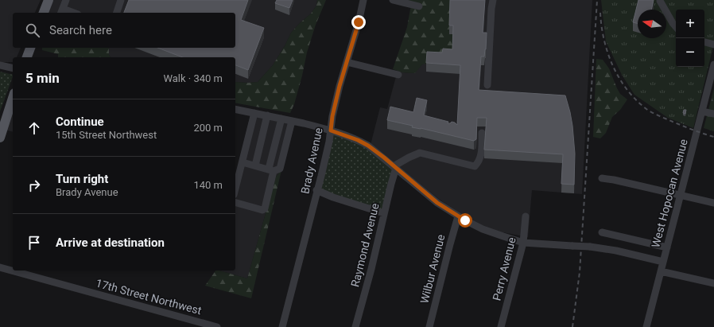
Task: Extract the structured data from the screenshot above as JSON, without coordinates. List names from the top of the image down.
{
  "streets": {
    "street": [
      "Brady Avenue",
      "West Hopocan Avenue",
      "Raymond Avenue",
      "Wilbur Avenue",
      "Perry Avenue",
      "17th Street Northwest"
    ]
  },
  "north": "left",
  "page": {
    "map_buttons": ["+", "−"],
    "search": "Search here",
    "heading": ["5 min", "Walk · 340 m"],
    "list": [
      ["Continue", "15th Street Northwest", "200 m"],
      ["Turn right", "Brady Avenue", "140 m"],
      "Arrive at destination"
    ]
  }
}
